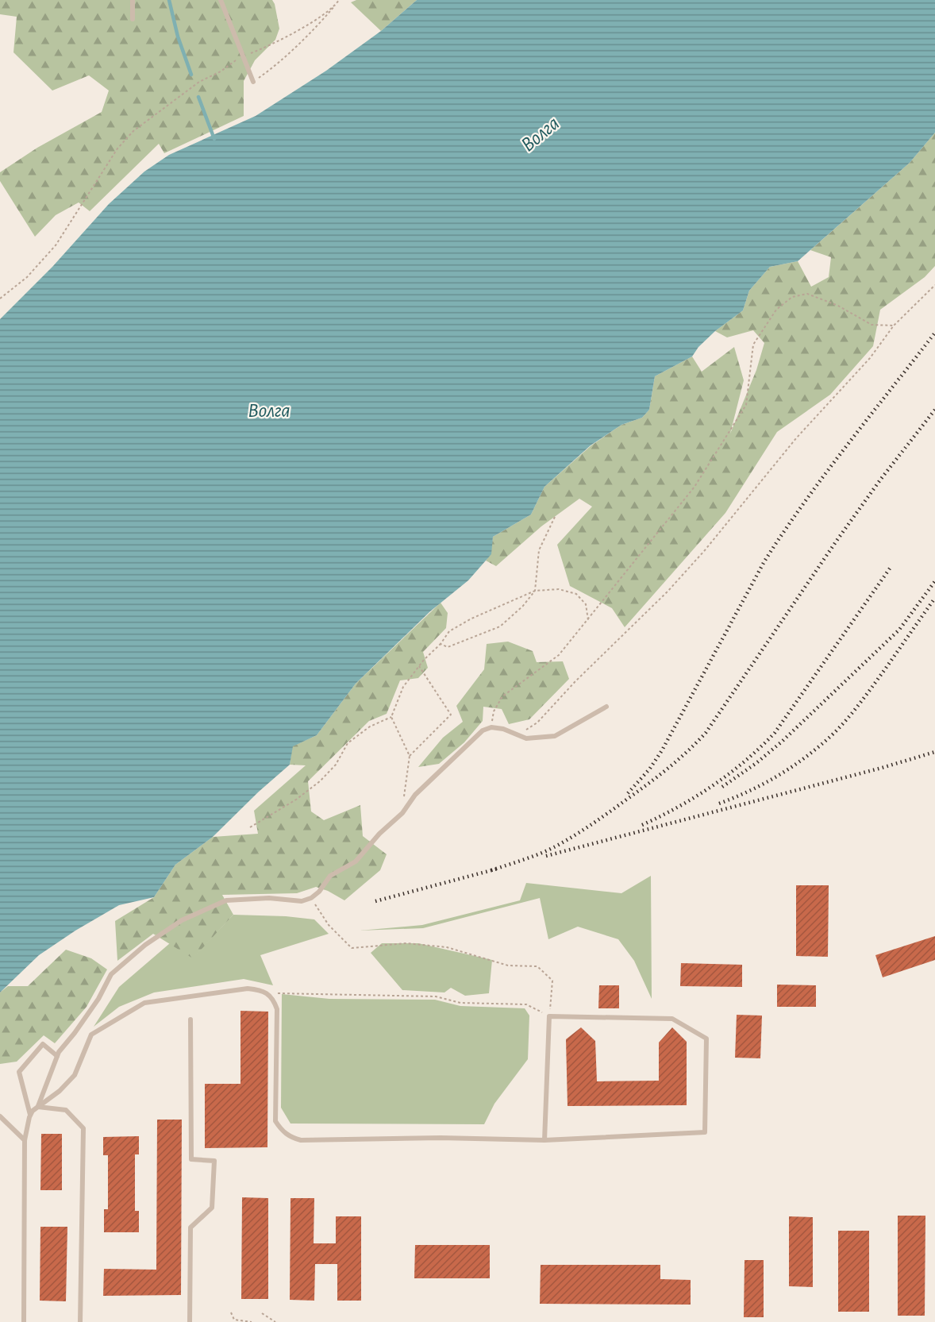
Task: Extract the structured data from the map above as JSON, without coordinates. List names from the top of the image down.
{
  "water": ["Волга"]
}
